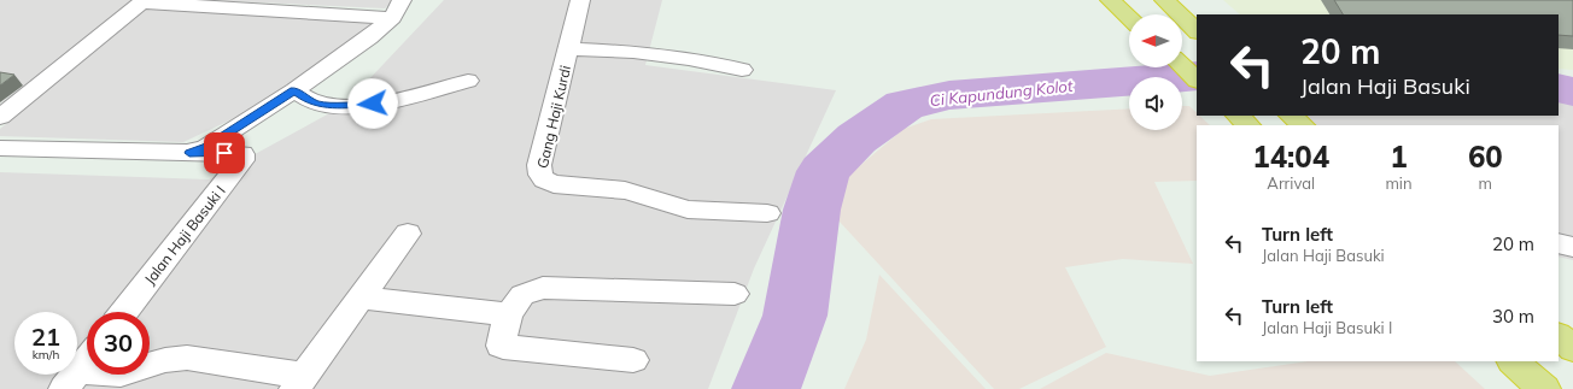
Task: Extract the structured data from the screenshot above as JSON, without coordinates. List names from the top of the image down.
{
  "streets": {
    "street": ["Gang Haji Kurdi", "Jalan Haji Basuki I"]
  },
  "water": ["Ci Kapundung Kolot"],
  "north": "left",
  "page": {
    "turn": ["20 m", "Jalan Haji Basuki"],
    "eta": [
      "14:04",
      "Arrival",
      "1",
      "min",
      "60",
      "m"
    ],
    "list": [
      {
        "name": "Turn left",
        "note": "Jalan Haji Basuki",
        "value": "20 m"
      },
      {
        "name": "Turn left",
        "note": "Jalan Haji Basuki I",
        "value": "30 m"
      }
    ],
    "speed": "21 km/h",
    "limit": "30"
  }
}
